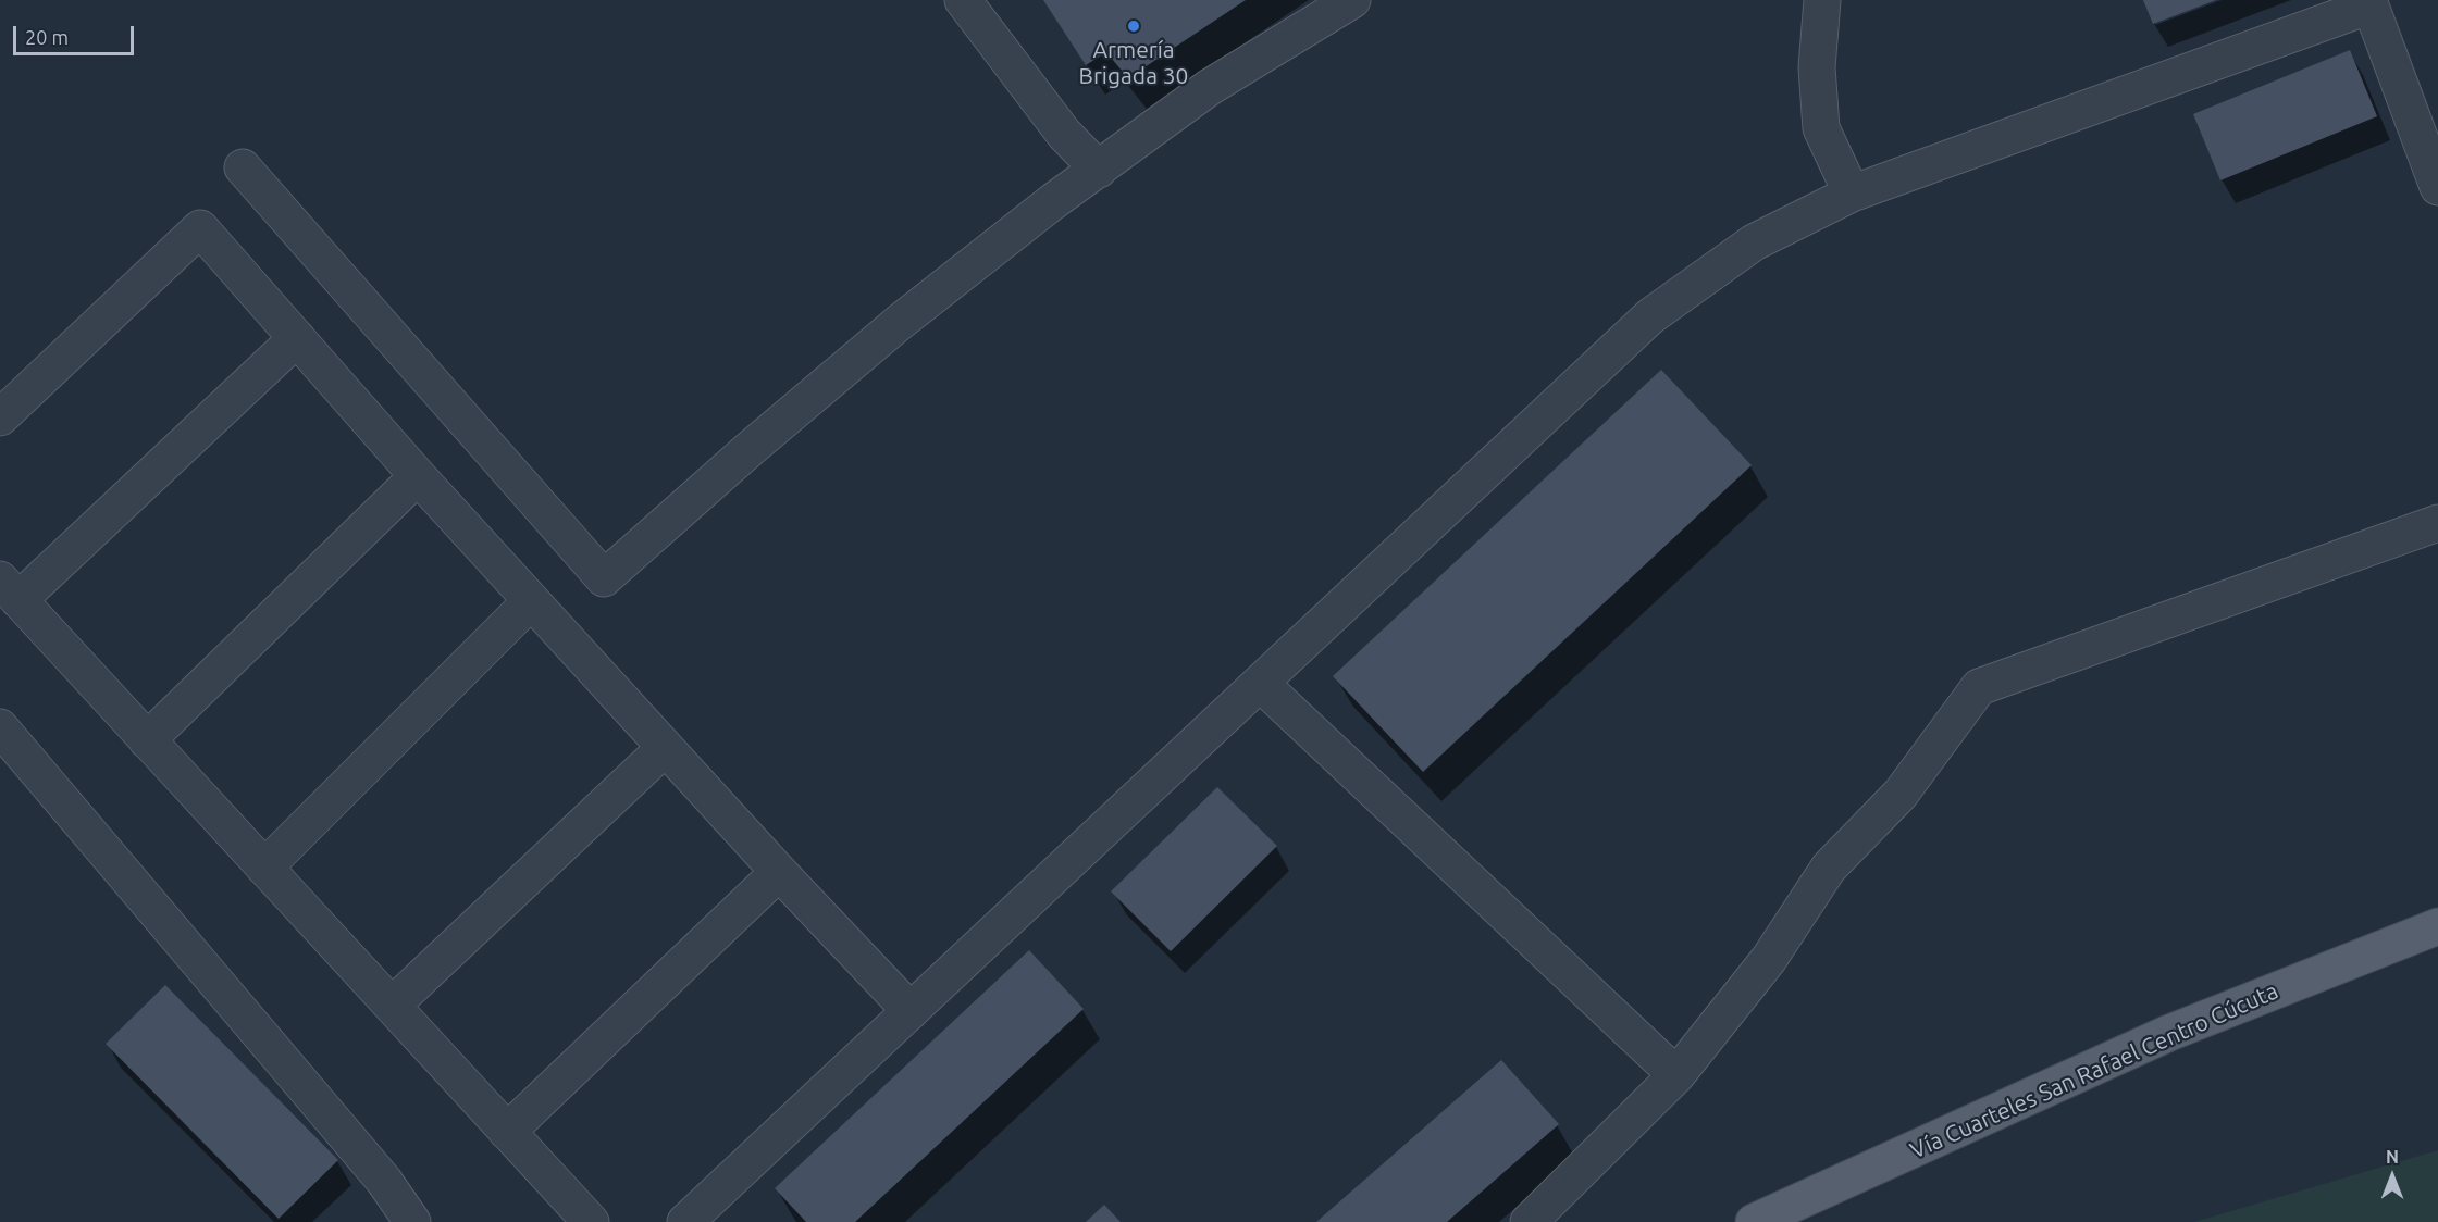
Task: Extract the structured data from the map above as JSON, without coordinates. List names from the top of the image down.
{
  "streets": {
    "main road": ["Vía Cuarteles San Rafael Centro Cúcuta"]
  },
  "places": ["Armería Brigada 30"],
  "scale_bar": "20 m",
  "north": "top"
}
